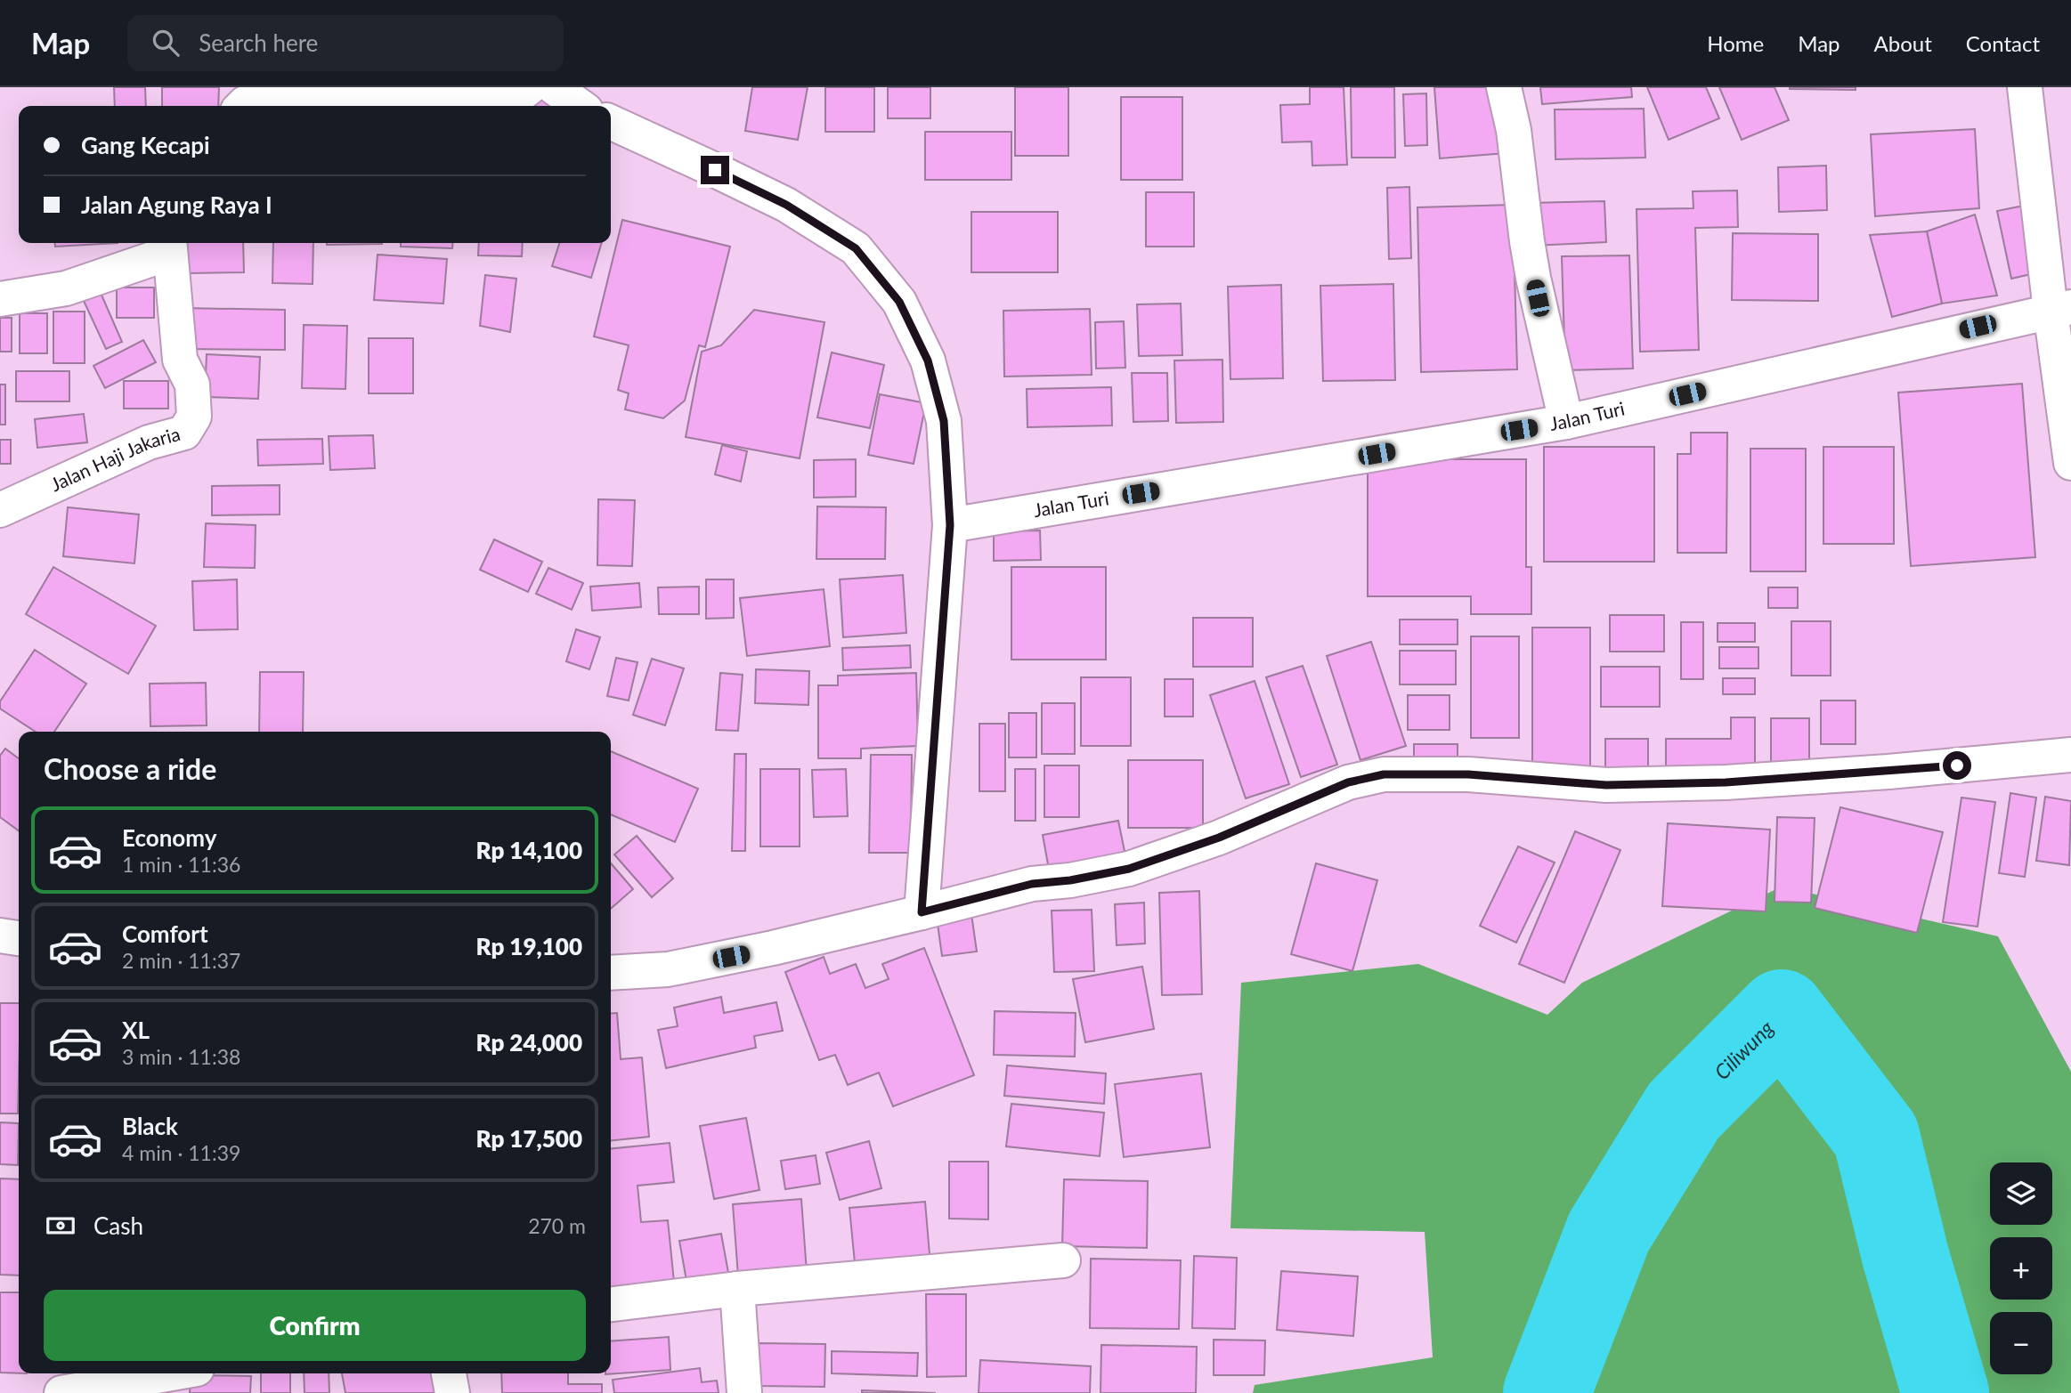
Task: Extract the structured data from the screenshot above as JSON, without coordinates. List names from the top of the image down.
{
  "streets": {
    "street": ["Jalan Turi", "Jalan Haji Jakaria"]
  },
  "water": ["Ciliwung"],
  "page": {
    "header": "Map",
    "search": "Search here",
    "nav": [
      "Home",
      "Map",
      "About",
      "Contact"
    ],
    "banner": ["Gang Kecapi", "Jalan Agung Raya I"],
    "heading": "Choose a ride",
    "list": [
      {
        "name": "Economy",
        "note": "1 min · 11:36",
        "value": "Rp 14,100"
      },
      {
        "name": "Comfort",
        "note": "2 min · 11:37",
        "value": "Rp 19,100"
      },
      {
        "name": "XL",
        "note": "3 min · 11:38",
        "value": "Rp 24,000"
      },
      {
        "name": "Black",
        "note": "4 min · 11:39",
        "value": "Rp 17,500"
      }
    ],
    "map_buttons": ["+", "−"],
    "pay": ["Cash", "270 m"],
    "buttons": "Confirm"
  }
}
